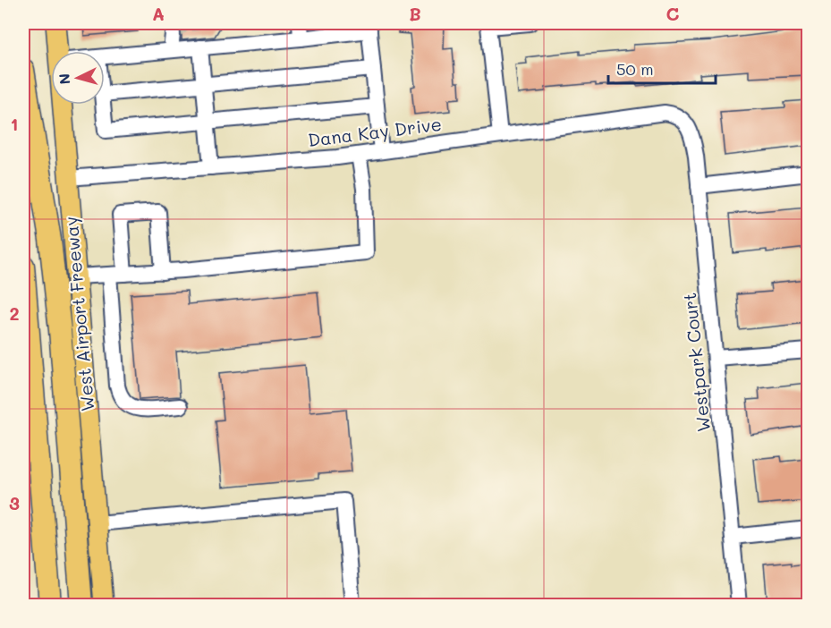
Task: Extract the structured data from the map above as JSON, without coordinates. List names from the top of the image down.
{
  "streets": {
    "main road": ["West Airport Freeway"],
    "street": ["Dana Kay Drive", "Westpark Court"]
  },
  "crossings": [
    ["Dana Kay Drive", "West Airport Freeway"],
    ["Dana Kay Drive", "Westpark Court"]
  ],
  "scale_bar": "50 m",
  "north": "left",
  "grid": {
    "columns": ["A", "B", "C"],
    "rows": ["1", "2", "3"]
  }
}
